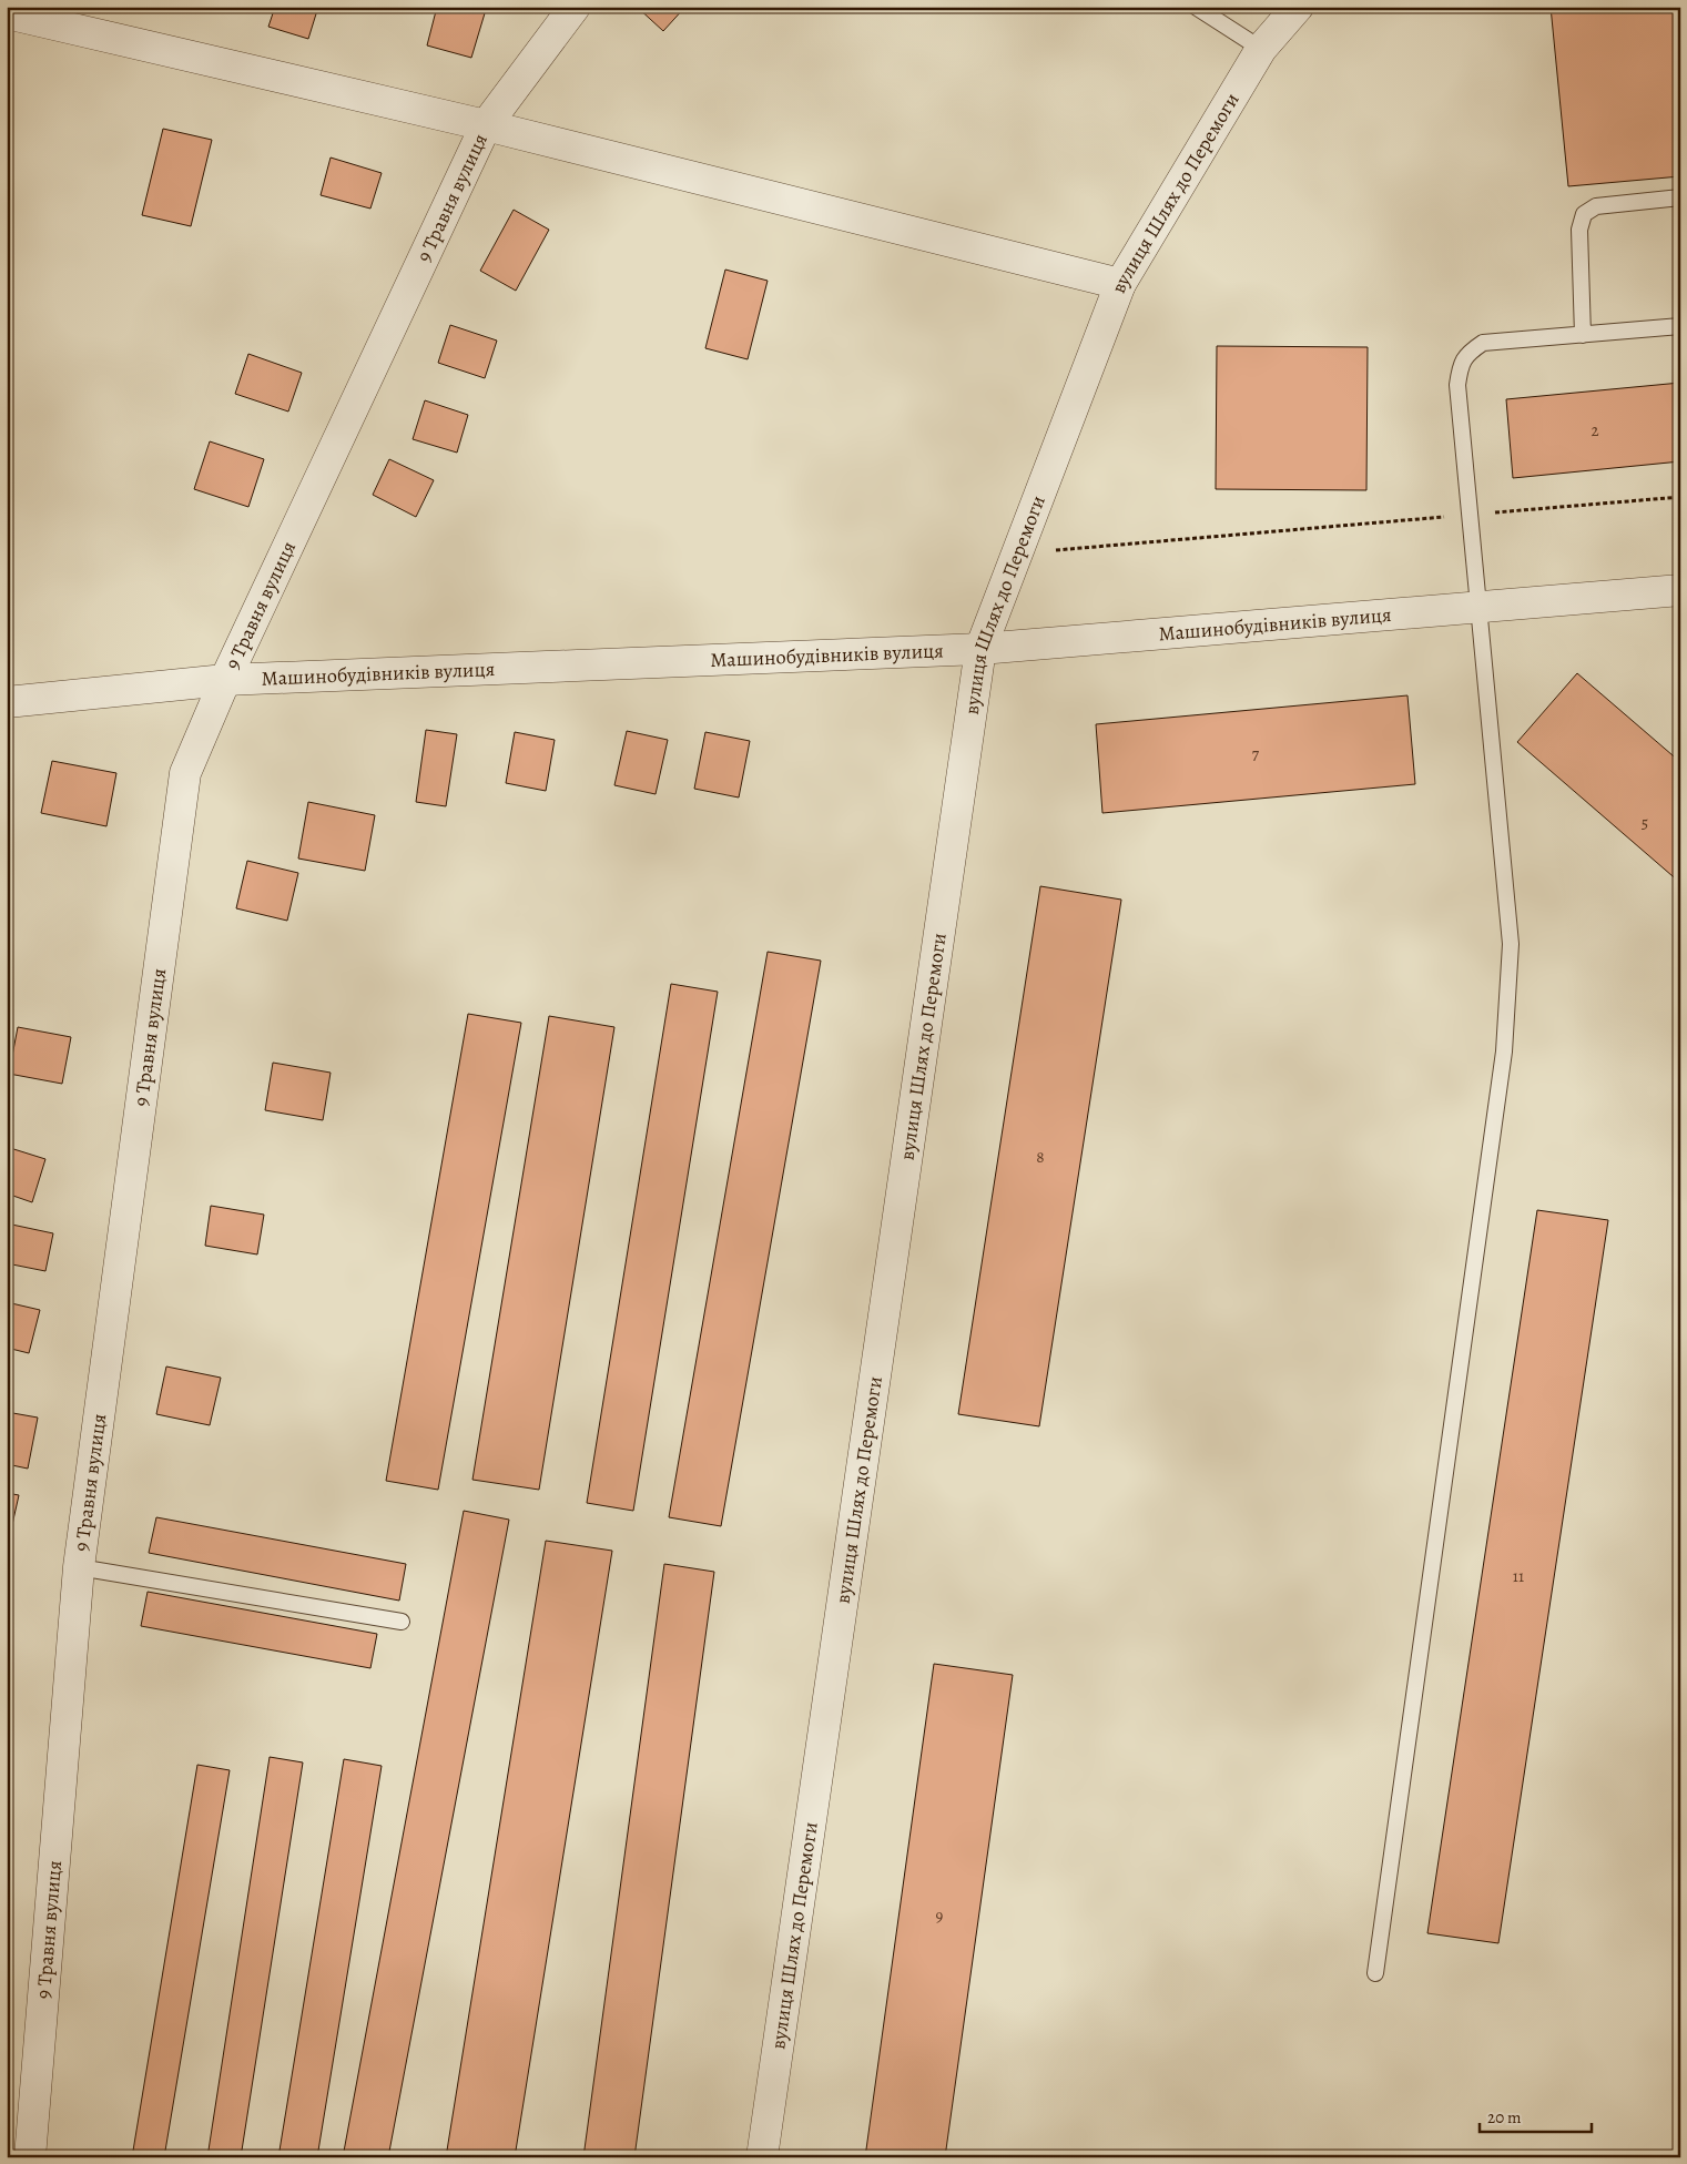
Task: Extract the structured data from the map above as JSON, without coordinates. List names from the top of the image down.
{
  "streets": {
    "street": ["вулиця Шлях до Перемоги", "9 Травня вулиця", "Машинобудівників вулиця"]
  },
  "crossings": [
    ["вулиця Шлях до Перемоги", "Машинобудівників вулиця"],
    ["9 Травня вулиця", "Машинобудівників вулиця"]
  ],
  "house_numbers": [
    "2",
    "7",
    "5",
    "8",
    "11",
    "9"
  ],
  "scale_bar": "20 m"
}
